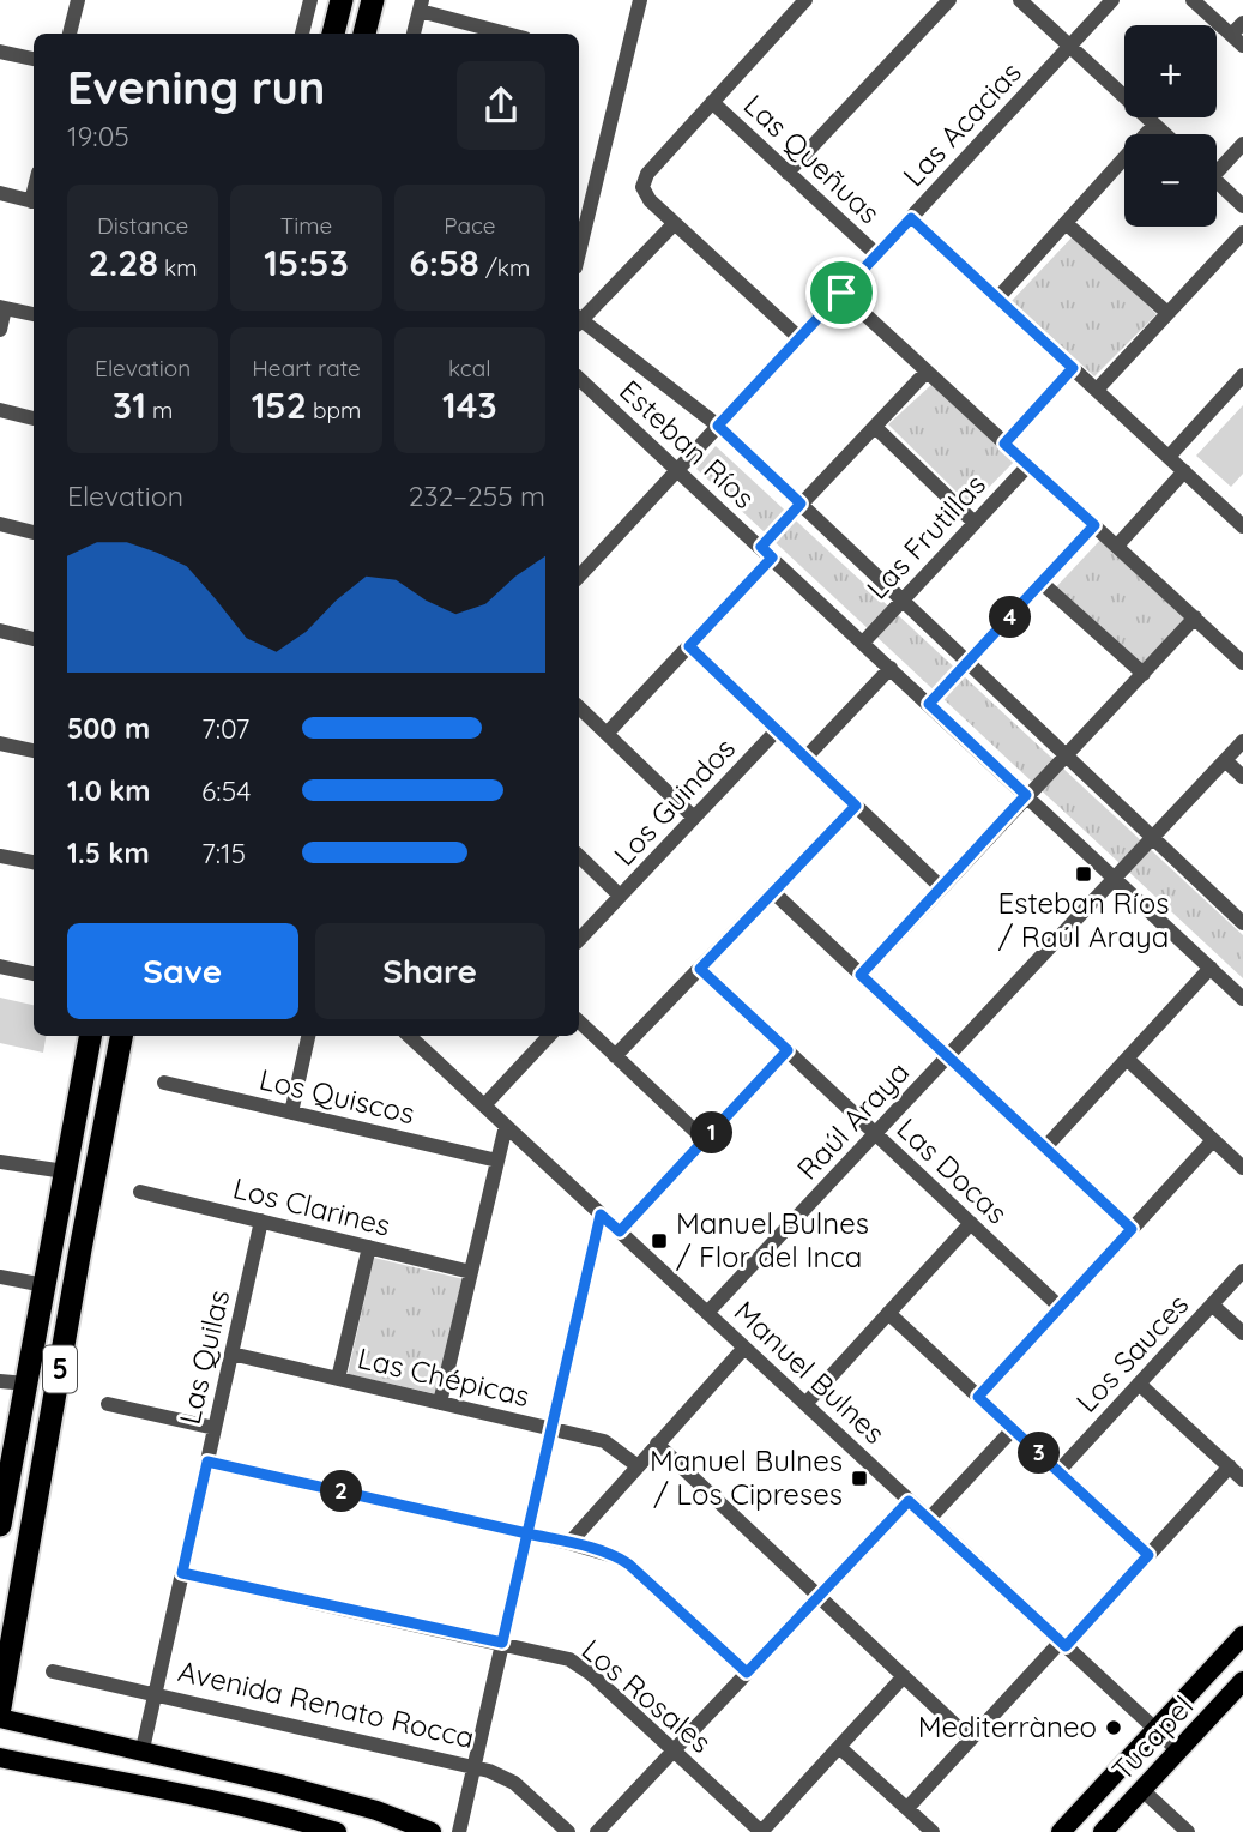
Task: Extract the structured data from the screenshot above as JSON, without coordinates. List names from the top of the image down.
{
  "streets": {
    "highway": ["5"],
    "main road": ["Tucapel"],
    "street": [
      "Las Acacias",
      "Las Queñuas",
      "Esteban Ríos",
      "Las Frutillas",
      "Los Guindos",
      "Los Quiscos",
      "Raúl Araya",
      "Las Docas",
      "Los Clarines",
      "Los Sauces",
      "Las Quilas",
      "Manuel Bulnes",
      "Las Chépicas",
      "Los Rosales",
      "Avenida Renato Rocca"
    ]
  },
  "crossings": [
    ["Las Acacias", "Las Queñuas"],
    ["Las Acacias", "Esteban Ríos"],
    ["Esteban Ríos", "Las Frutillas"],
    ["Esteban Ríos", "Raúl Araya"],
    ["Raúl Araya", "Las Docas"],
    ["Raúl Araya", "Manuel Bulnes"],
    ["Los Clarines", "Las Quilas"],
    ["Las Quilas", "Las Chépicas"],
    ["Las Quilas", "Los Rosales"],
    ["Las Quilas", "Avenida Renato Rocca"],
    ["Manuel Bulnes", "Tucapel"]
  ],
  "places": {
    "transit": ["Esteban Ríos / Raúl Araya", "Manuel Bulnes / Flor del Inca", "Manuel Bulnes / Los Cipreses"],
    "other": ["Mediterràneo"]
  },
  "page": {
    "map_buttons": ["+", "−"],
    "heading": ["Evening run", "19:05"],
    "stats": [
      ["Distance", "2.28 km"],
      ["Time", "15:53"],
      ["Pace", "6:58 /km"],
      ["Elevation", "31 m"],
      ["Heart rate", "152 bpm"],
      ["kcal", "143"]
    ],
    "chart": ["Elevation", "232–255 m"],
    "pins": [
      "4",
      "1",
      "3",
      "2"
    ],
    "list": [
      {
        "name": "500 m",
        "note": "7:07"
      },
      {
        "name": "1.0 km",
        "note": "6:54"
      },
      {
        "name": "1.5 km",
        "note": "7:15"
      }
    ],
    "buttons": ["Save", "Share"]
  }
}
